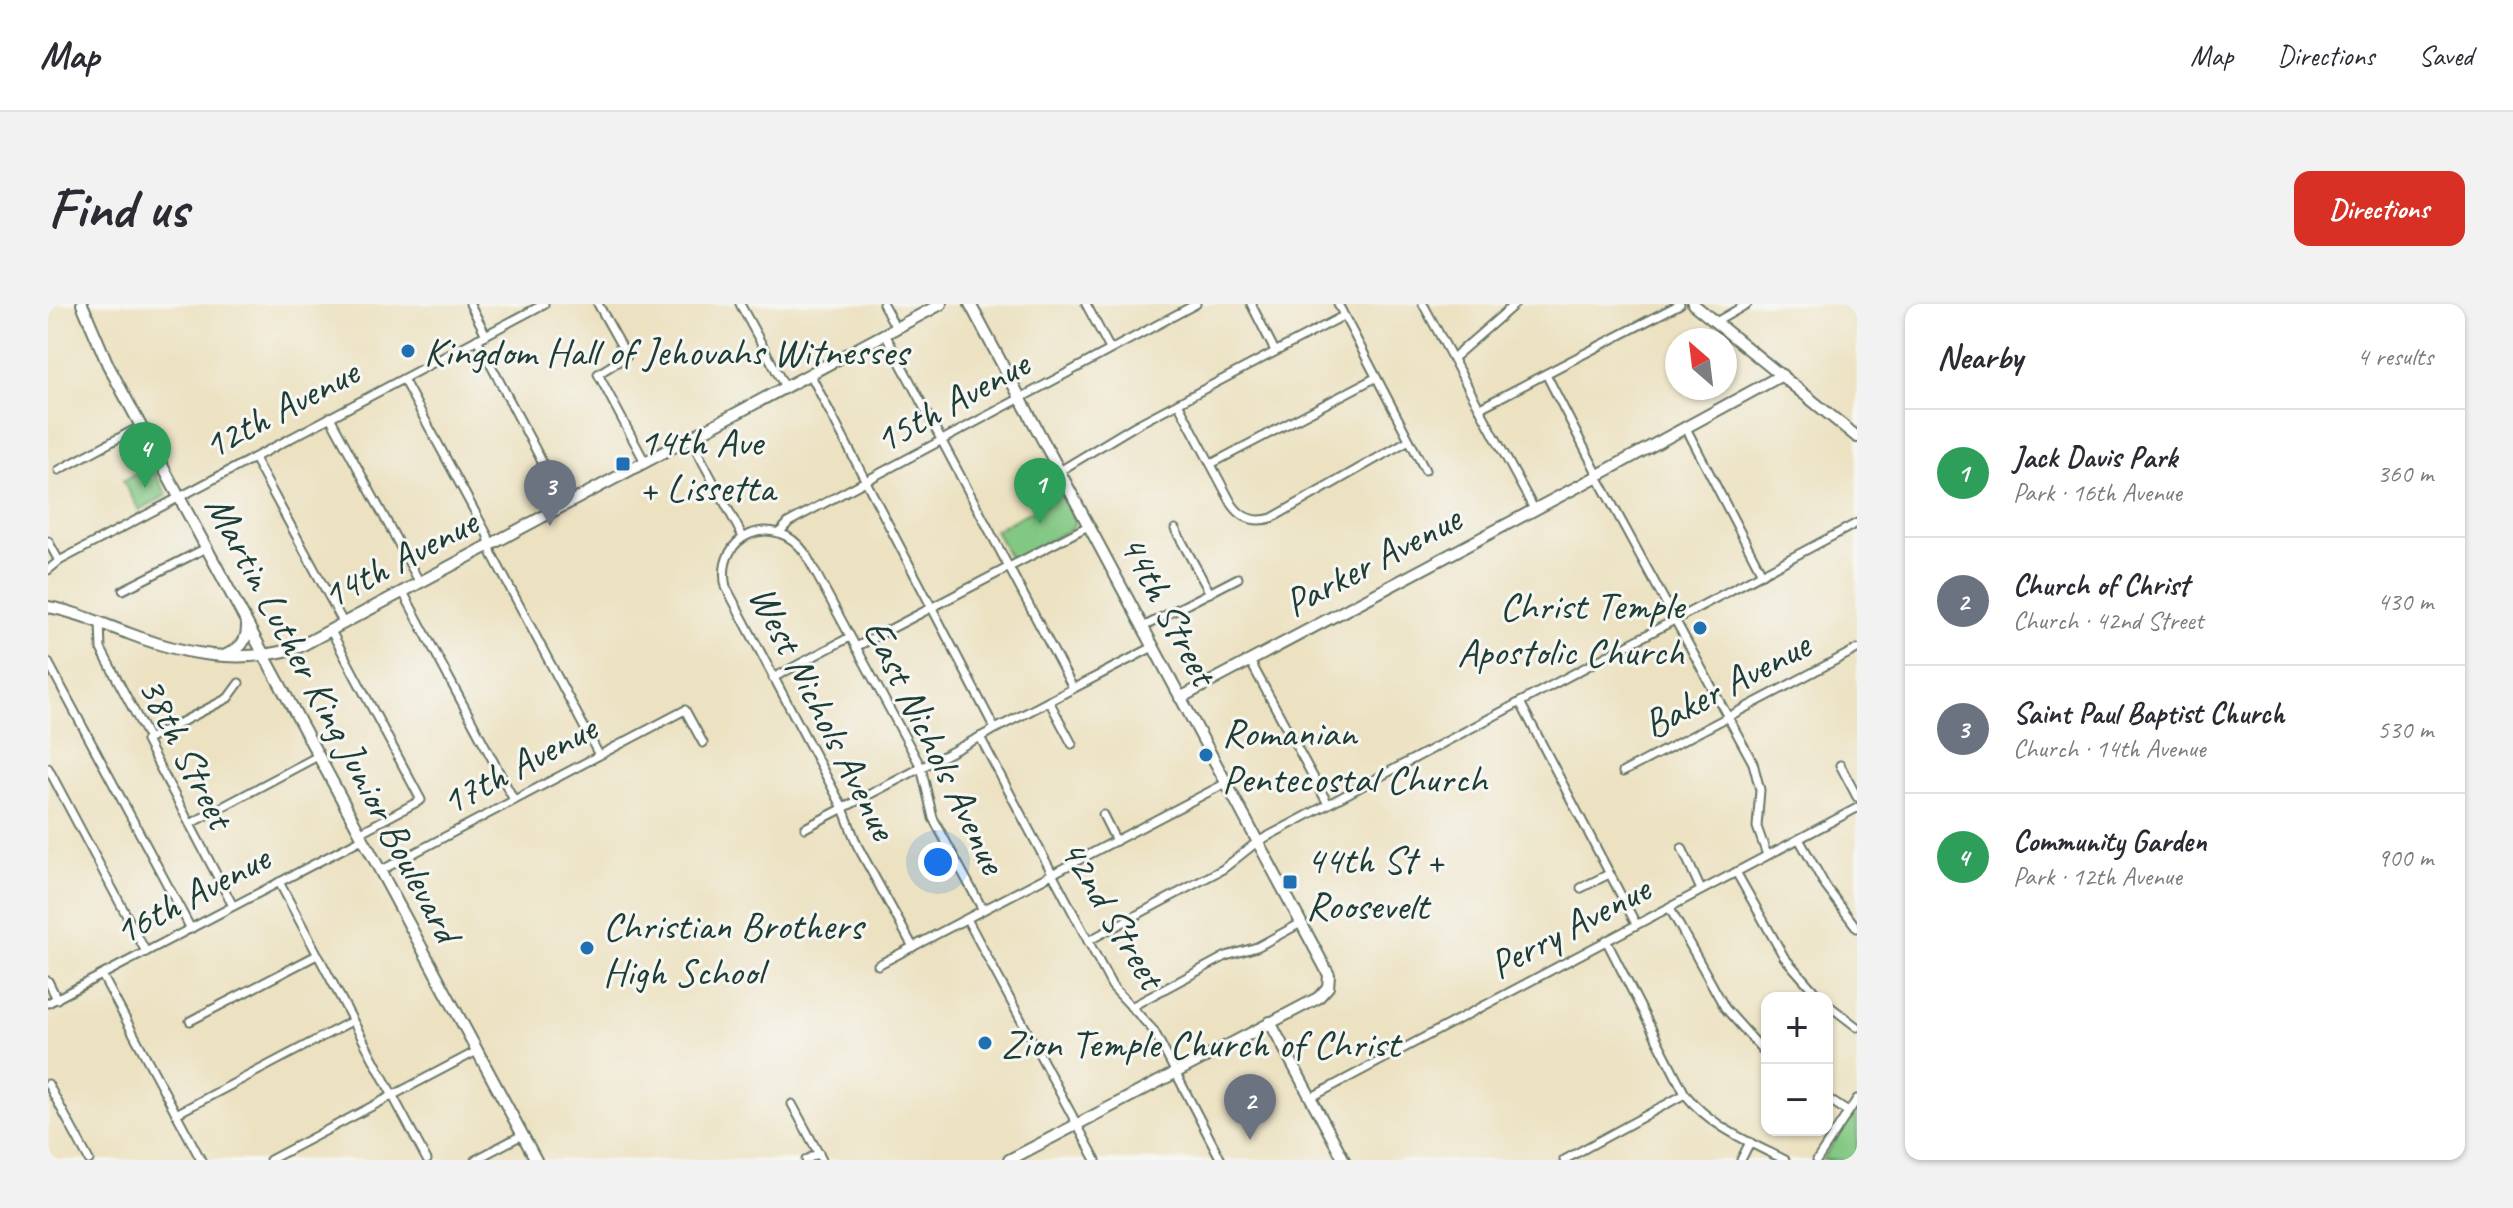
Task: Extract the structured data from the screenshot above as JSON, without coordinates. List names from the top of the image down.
{
  "streets": {
    "street": [
      "15th Avenue",
      "12th Avenue",
      "14th Avenue",
      "Parker Avenue",
      "44th Street",
      "Baker Avenue",
      "West Nichols Avenue",
      "Martin Luther King Junior Boulevard",
      "East Nichols Avenue",
      "38th Street",
      "17th Avenue",
      "16th Avenue",
      "42nd Street",
      "Perry Avenue"
    ]
  },
  "crossings": [
    ["15th Avenue", "44th Street"],
    ["15th Avenue", "West Nichols Avenue"],
    ["15th Avenue", "East Nichols Avenue"],
    ["12th Avenue", "Martin Luther King Junior Boulevard"],
    ["14th Avenue", "Martin Luther King Junior Boulevard"],
    ["14th Avenue", "38th Street"],
    ["14th Avenue", "16th Avenue"],
    ["Parker Avenue", "44th Street"],
    ["West Nichols Avenue", "East Nichols Avenue"],
    ["Martin Luther King Junior Boulevard", "17th Avenue"],
    ["Martin Luther King Junior Boulevard", "16th Avenue"],
    ["38th Street", "16th Avenue"]
  ],
  "places": {
    "other": [
      "Kingdom Hall of Jehovahs Witnesses",
      "Christ Temple Apostolic Church",
      "Romanian Pentecostal Church",
      "Christian Brothers High School",
      "Zion Temple Church of Christ"
    ],
    "transit": ["14th Ave + Lissetta", "44th St + Roosevelt"]
  },
  "north": "top left",
  "page": {
    "header": "Map",
    "nav": ["Map", "Directions", "Saved"],
    "buttons": "Directions",
    "title": "Find us",
    "heading": ["Nearby", "4 results"],
    "list": [
      {
        "mark": "1",
        "name": "Jack Davis Park",
        "note": "Park · 16th Avenue",
        "value": "360 m"
      },
      {
        "mark": "2",
        "name": "Church of Christ",
        "note": "Church · 42nd Street",
        "value": "430 m"
      },
      {
        "mark": "3",
        "name": "Saint Paul Baptist Church",
        "note": "Church · 14th Avenue",
        "value": "530 m"
      },
      {
        "mark": "4",
        "name": "Community Garden",
        "note": "Park · 12th Avenue",
        "value": "900 m"
      }
    ],
    "pins": [
      "4",
      "1",
      "3",
      "2"
    ],
    "map_buttons": ["+", "−"]
  }
}
